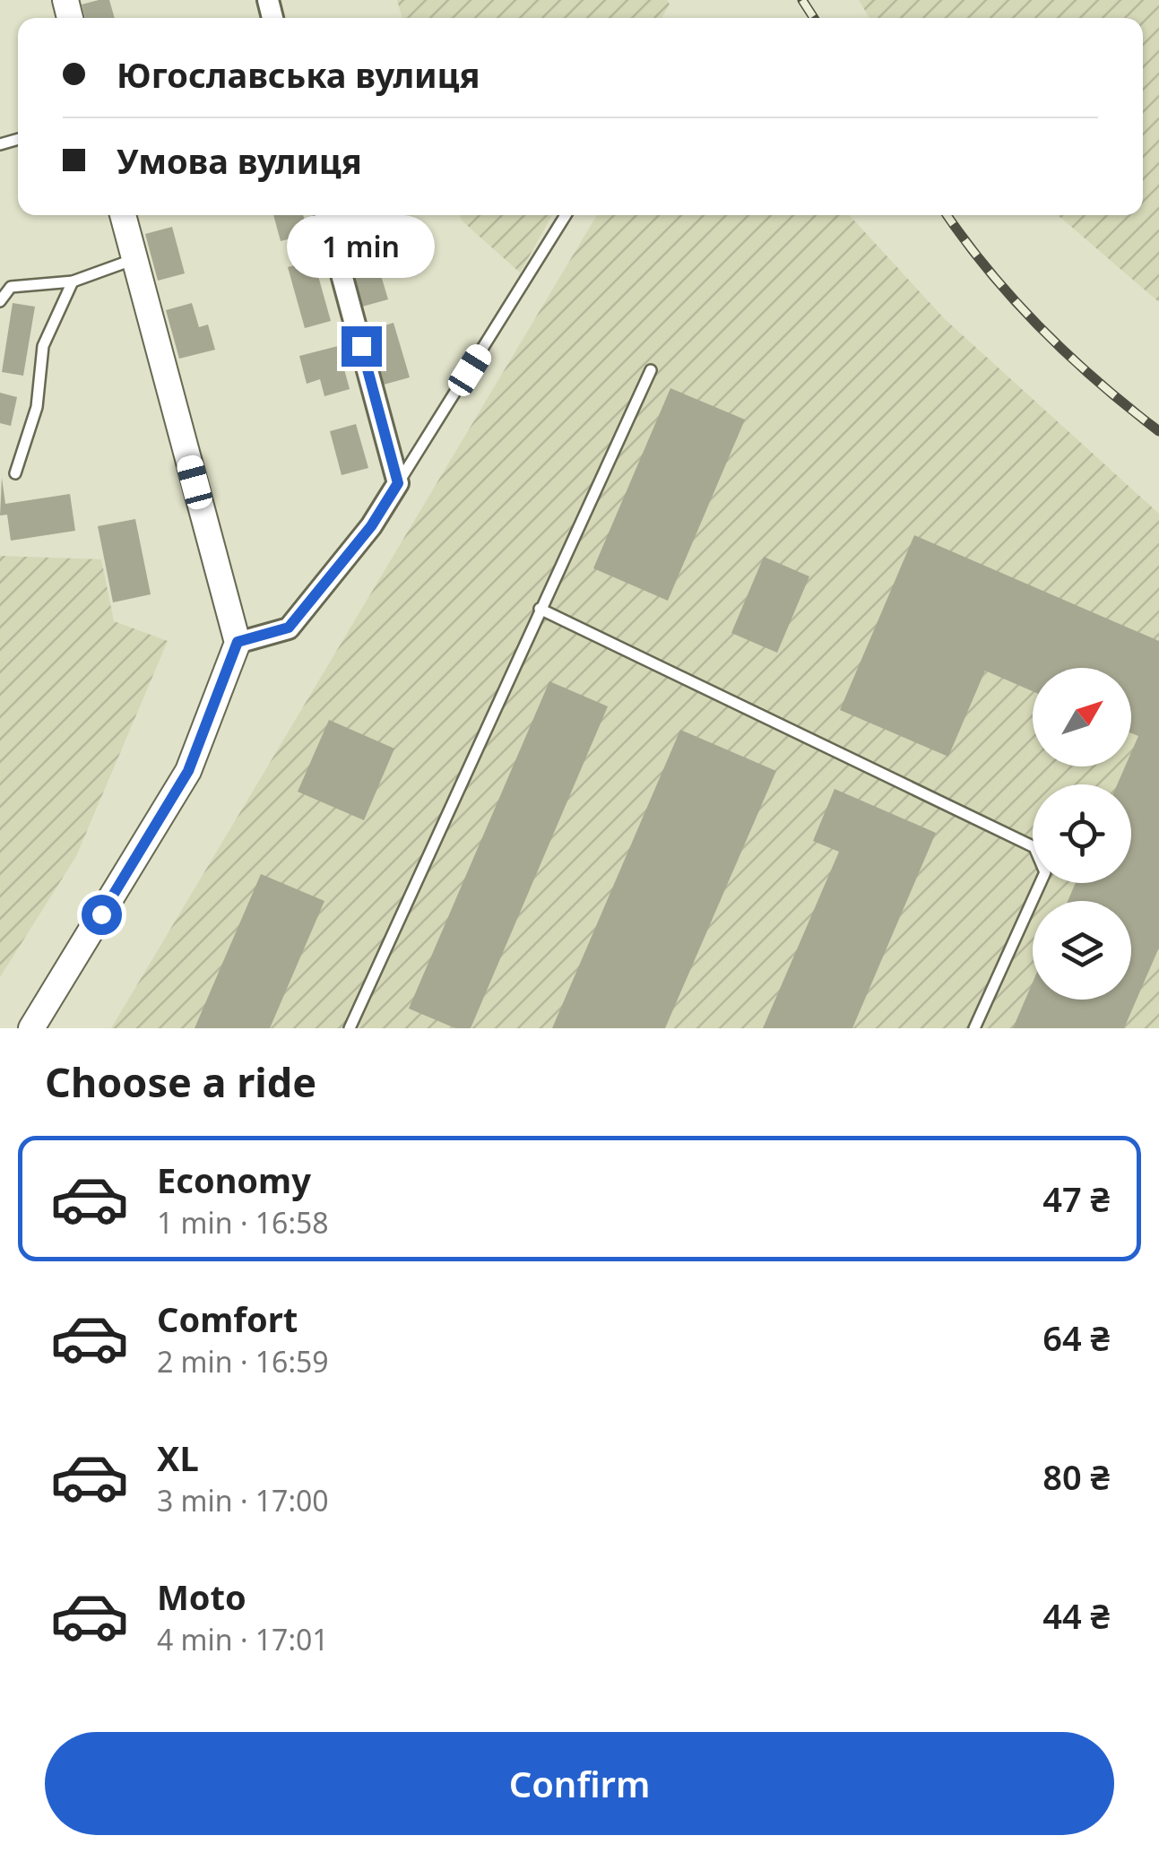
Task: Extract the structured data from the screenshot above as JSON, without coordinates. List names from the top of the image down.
{
  "north": "top right",
  "page": {
    "banner": ["Югославська вулиця", "Умова вулиця"],
    "bubble": "1 min",
    "heading": "Choose a ride",
    "list": [
      {
        "name": "Economy",
        "note": "1 min · 16:58",
        "value": "47 ₴"
      },
      {
        "name": "Comfort",
        "note": "2 min · 16:59",
        "value": "64 ₴"
      },
      {
        "name": "XL",
        "note": "3 min · 17:00",
        "value": "80 ₴"
      },
      {
        "name": "Moto",
        "note": "4 min · 17:01",
        "value": "44 ₴"
      }
    ],
    "buttons": "Confirm"
  }
}
